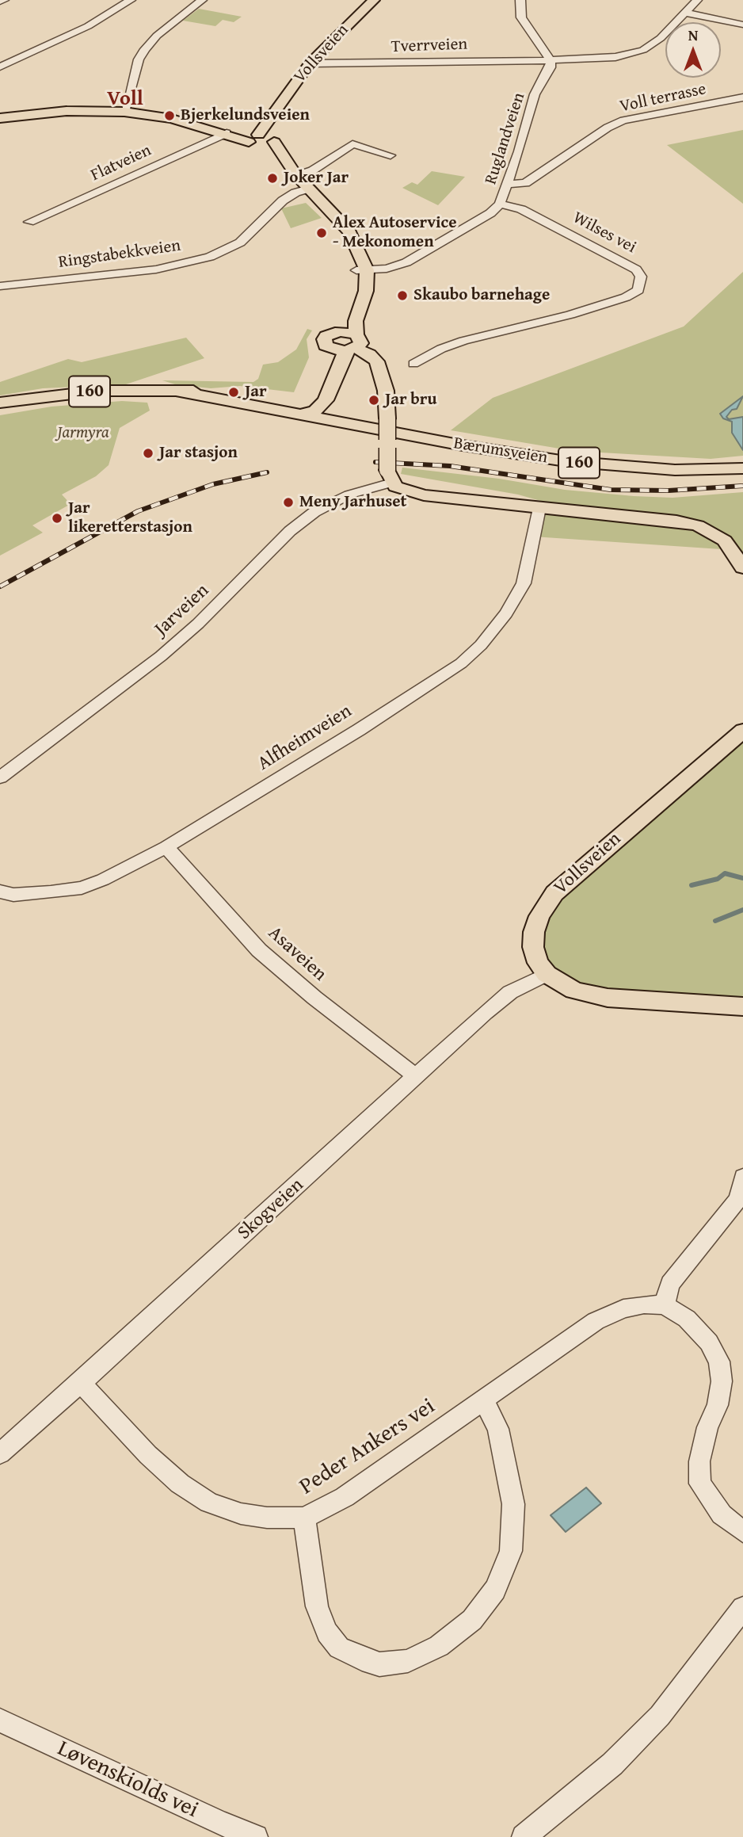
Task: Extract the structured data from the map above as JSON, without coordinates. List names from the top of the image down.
{
  "streets": {
    "main road": ["Vollsveien", "160", "Bærumsveien"],
    "street": [
      "Tverrveien",
      "Voll terrasse",
      "Ruglandveien",
      "Flatveien",
      "Wilses vei",
      "Ringstabekkveien",
      "Jarveien",
      "Alfheimveien",
      "Asaveien",
      "Skogveien",
      "Peder Ankers vei",
      "Løvenskiolds vei"
    ]
  },
  "crossings": [
    ["Tverrveien", "Vollsveien"],
    ["Tverrveien", "Ruglandveien"],
    ["Vollsveien", "Skogveien"],
    ["Voll terrasse", "Ruglandveien"],
    ["Ruglandveien", "Wilses vei"],
    ["Alfheimveien", "Asaveien"],
    ["Asaveien", "Skogveien"],
    ["Skogveien", "Peder Ankers vei"]
  ],
  "districts": ["Voll"],
  "parks": ["Jarmyra"],
  "places": [
    "Bjerkelundsveien",
    "Joker Jar",
    "Alex Autoservice - Mekonomen",
    "Skaubo barnehage",
    "Jar",
    "Jar bru",
    "Jar stasjon",
    "Meny Jarhuset",
    "Jar likeretterstasjon"
  ],
  "north": "top"
}
